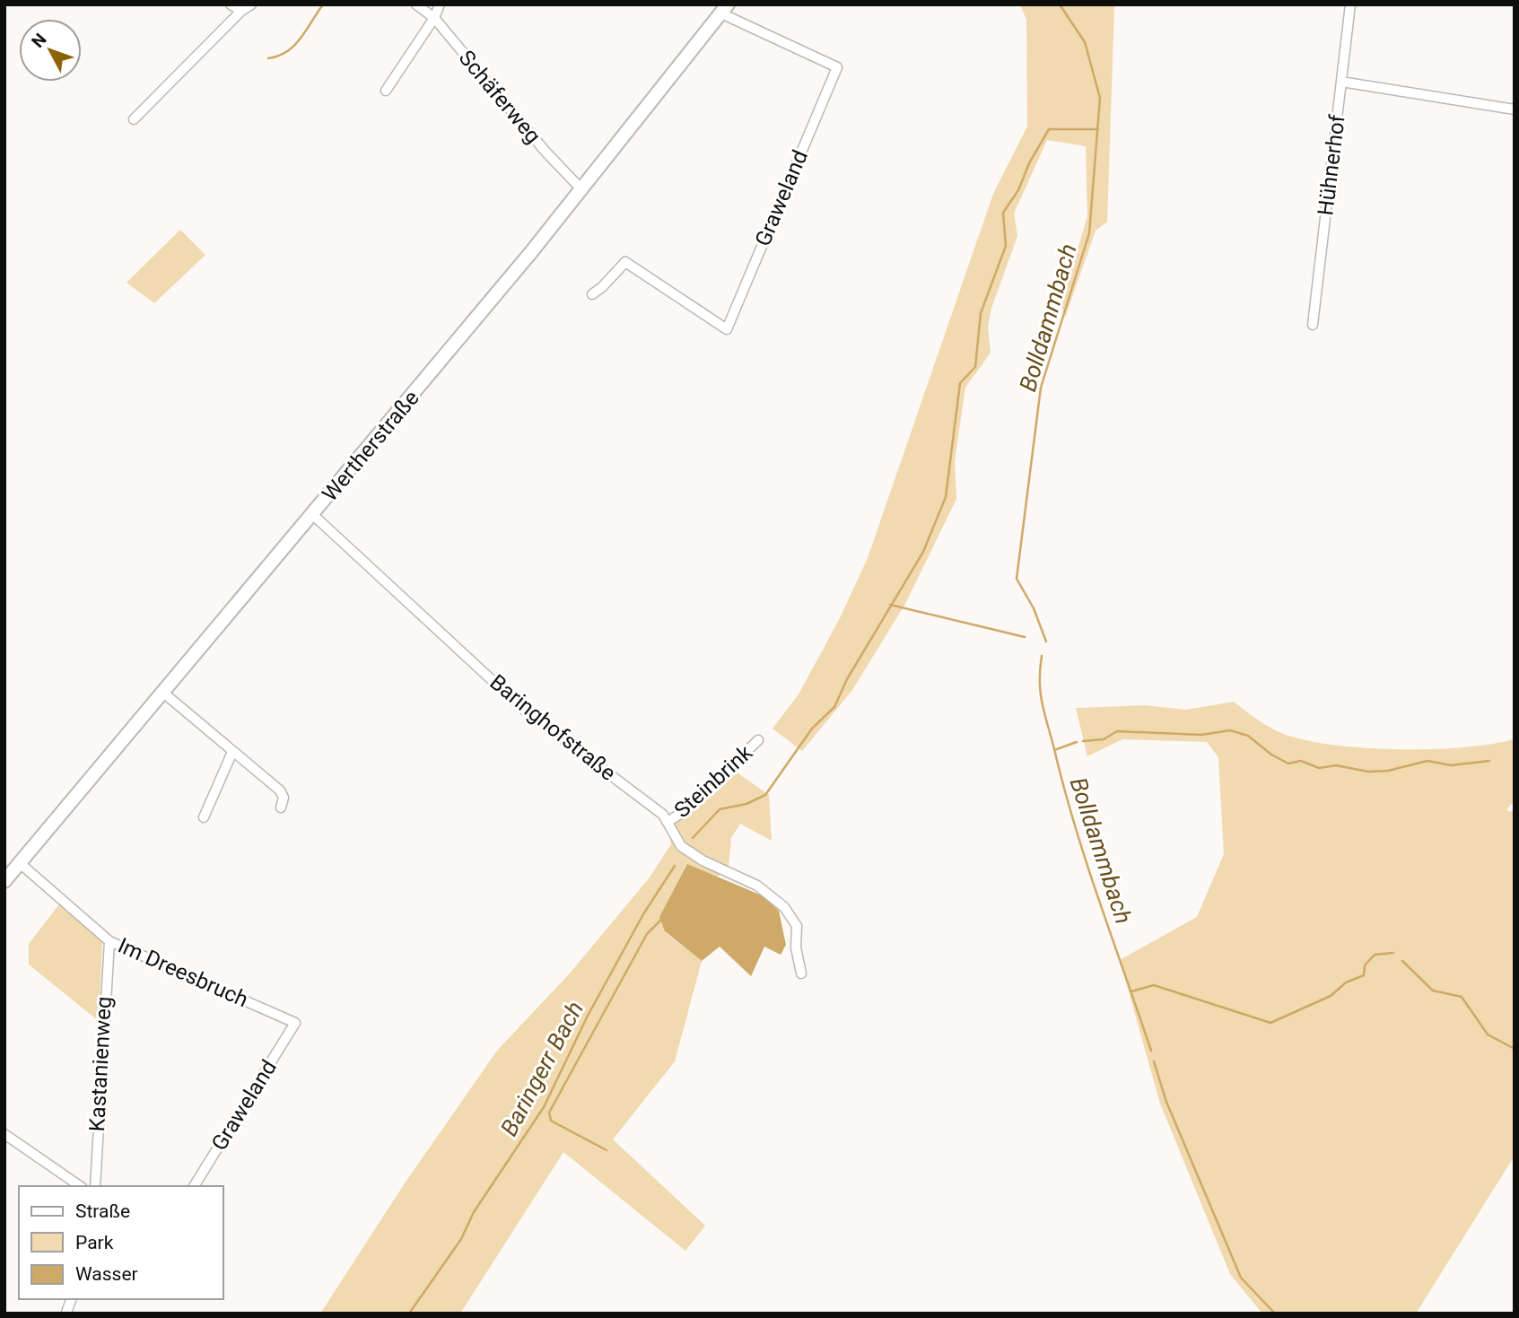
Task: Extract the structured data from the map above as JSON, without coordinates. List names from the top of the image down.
{
  "streets": {
    "main road": ["Wertherstraße"],
    "street": [
      "Schäferweg",
      "Hühnerhof",
      "Graweland",
      "Baringhofstraße",
      "Steinbrink",
      "Im Dreesbruch",
      "Kastanienweg"
    ]
  },
  "crossings": [
    ["Schäferweg", "Wertherstraße"],
    ["Graweland", "Wertherstraße"],
    ["Graweland", "Im Dreesbruch"],
    ["Wertherstraße", "Baringhofstraße"],
    ["Wertherstraße", "Im Dreesbruch"],
    ["Baringhofstraße", "Steinbrink"],
    ["Im Dreesbruch", "Kastanienweg"]
  ],
  "water": ["Bolldammbach", "Baringerr Bach"],
  "legend": ["Straße", "Park", "Wasser"],
  "north": "top left"
}
